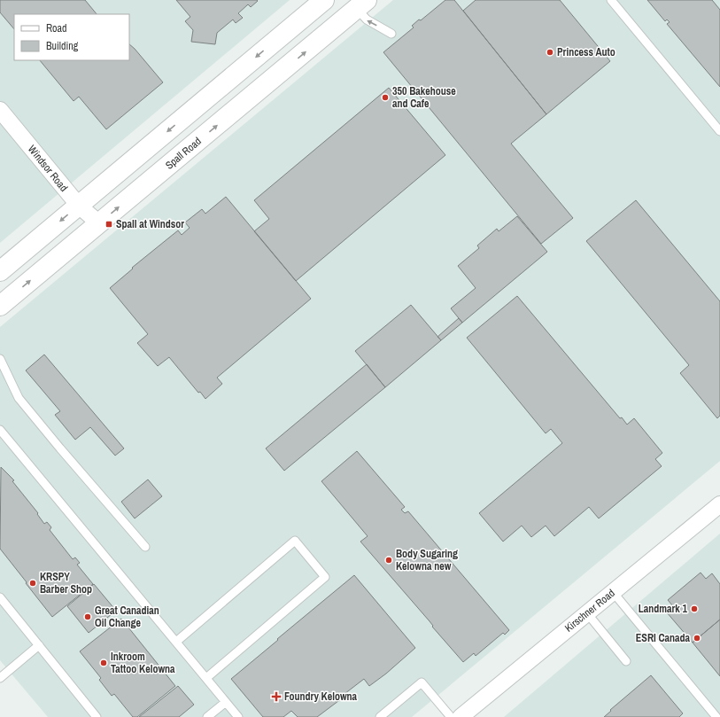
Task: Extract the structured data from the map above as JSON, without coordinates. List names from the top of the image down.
{
  "streets": {
    "main road": ["Spall Road"],
    "street": ["Windsor Road", "Kirschner Road"]
  },
  "crossings": [
    ["Spall Road", "Windsor Road"]
  ],
  "places": {
    "other": [
      "Princess Auto",
      "350 Bakehouse and Cafe",
      "Body Sugaring Kelowna new",
      "KRSPY Barber Shop",
      "Landmark 1",
      "Great Canadian Oil Change",
      "ESRI Canada",
      "Inkroom Tattoo Kelowna"
    ],
    "transit": ["Spall at Windsor"],
    "health": ["Foundry Kelowna"]
  },
  "legend": ["Road", "Building"]
}
